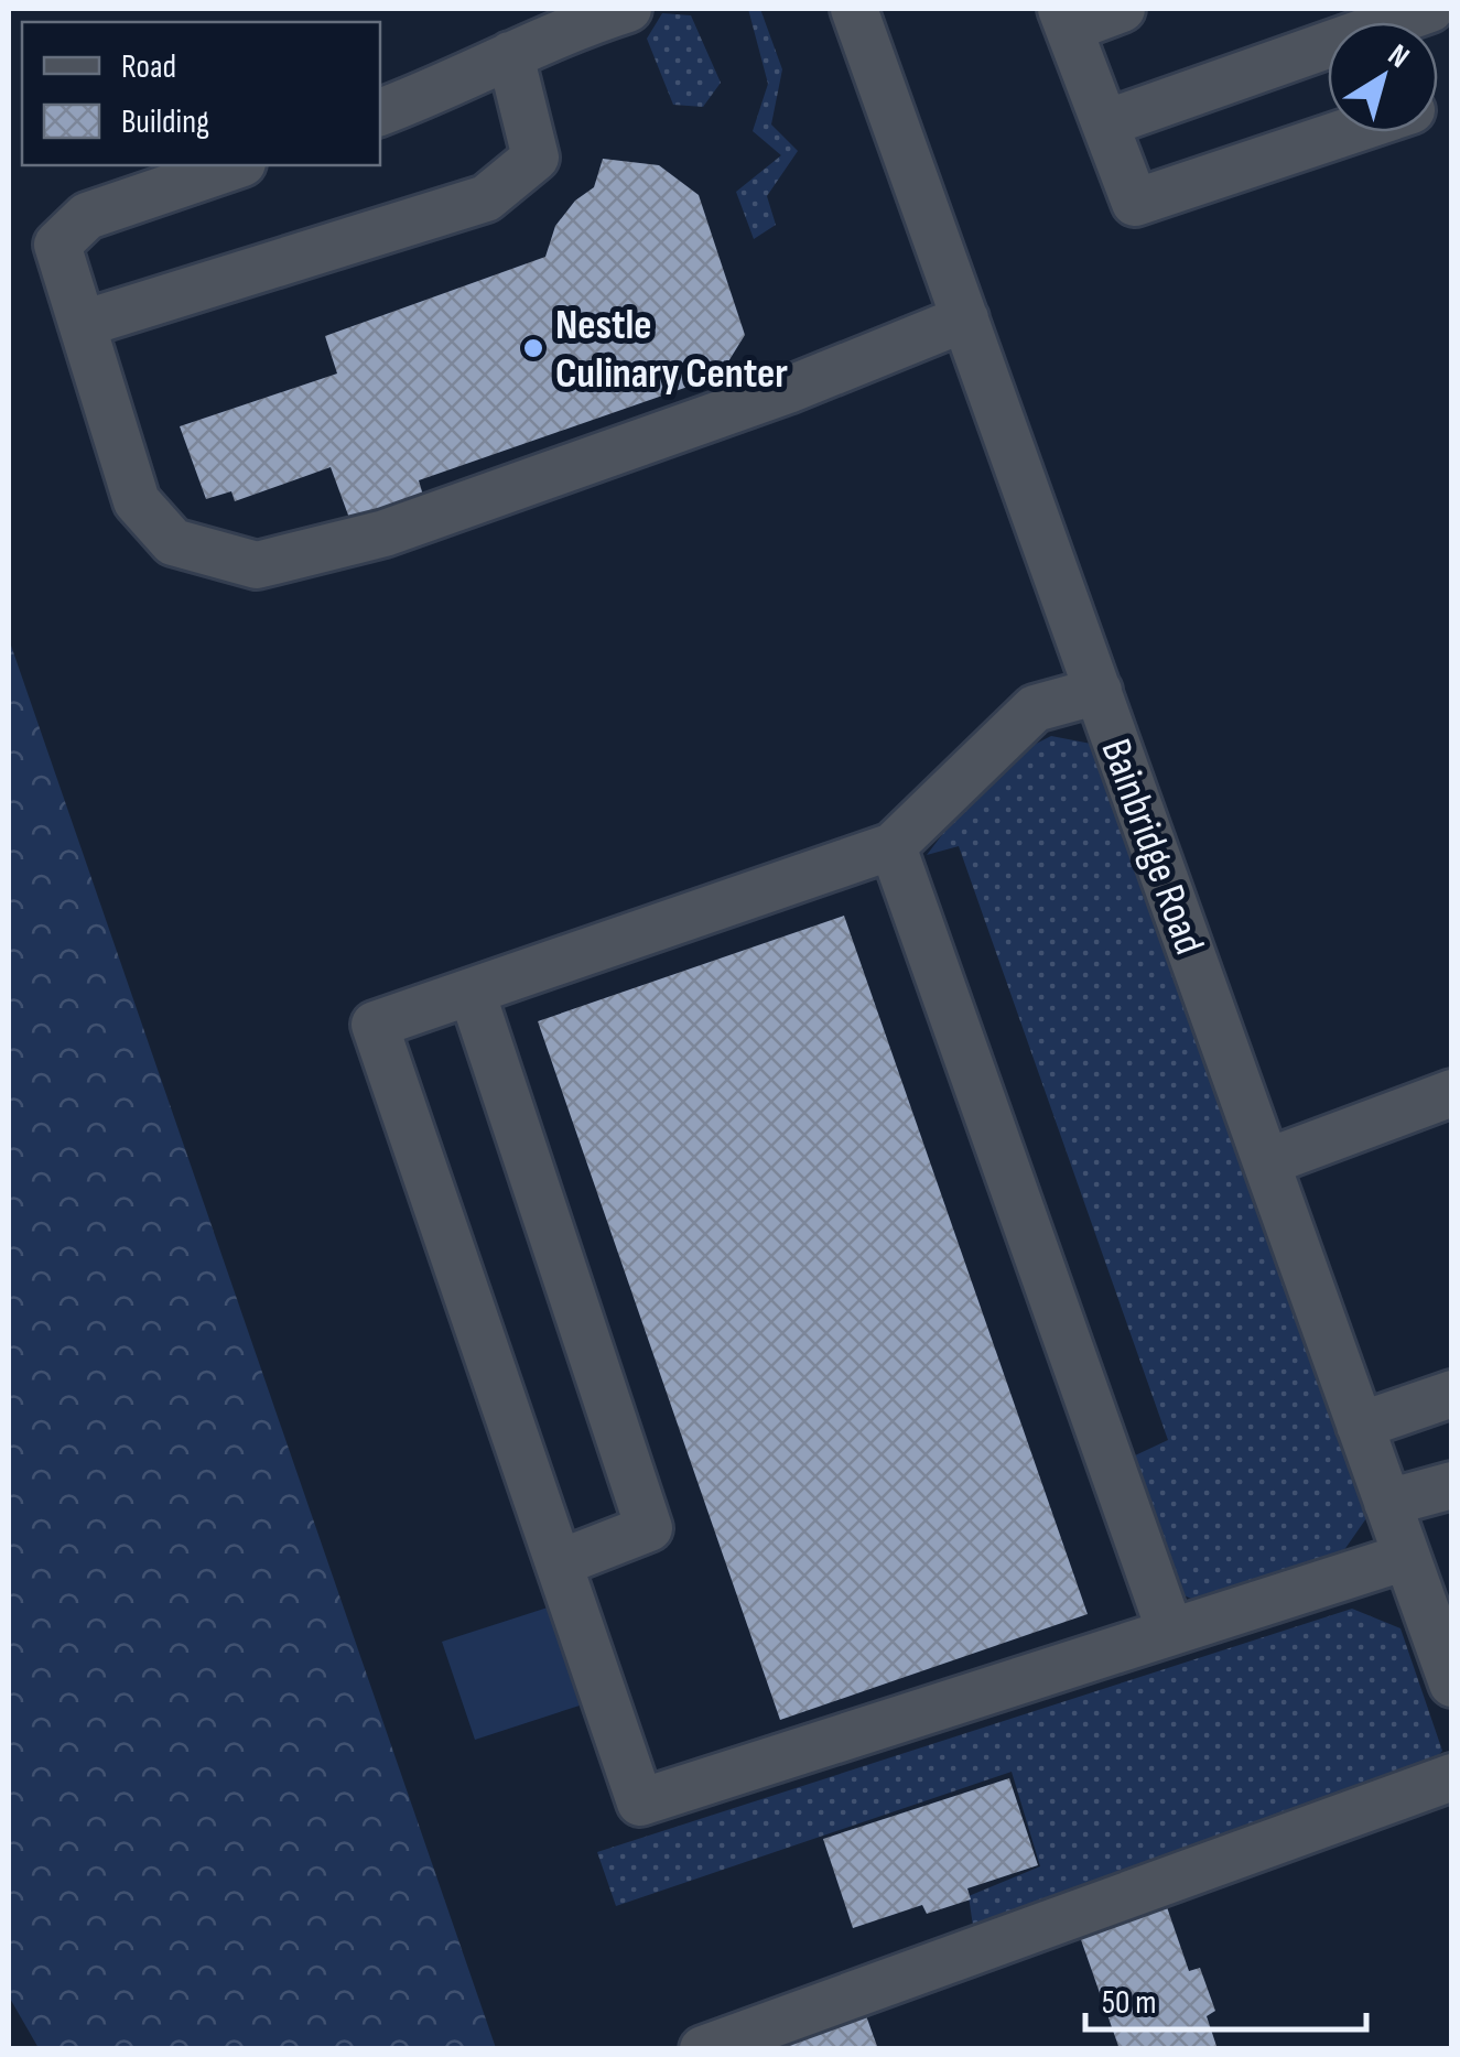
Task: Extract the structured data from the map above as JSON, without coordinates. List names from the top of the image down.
{
  "streets": {
    "street": ["Bainbridge Road"]
  },
  "places": ["Nestle Culinary Center"],
  "legend": ["Road", "Building"],
  "scale_bar": "50 m",
  "north": "top right"
}
